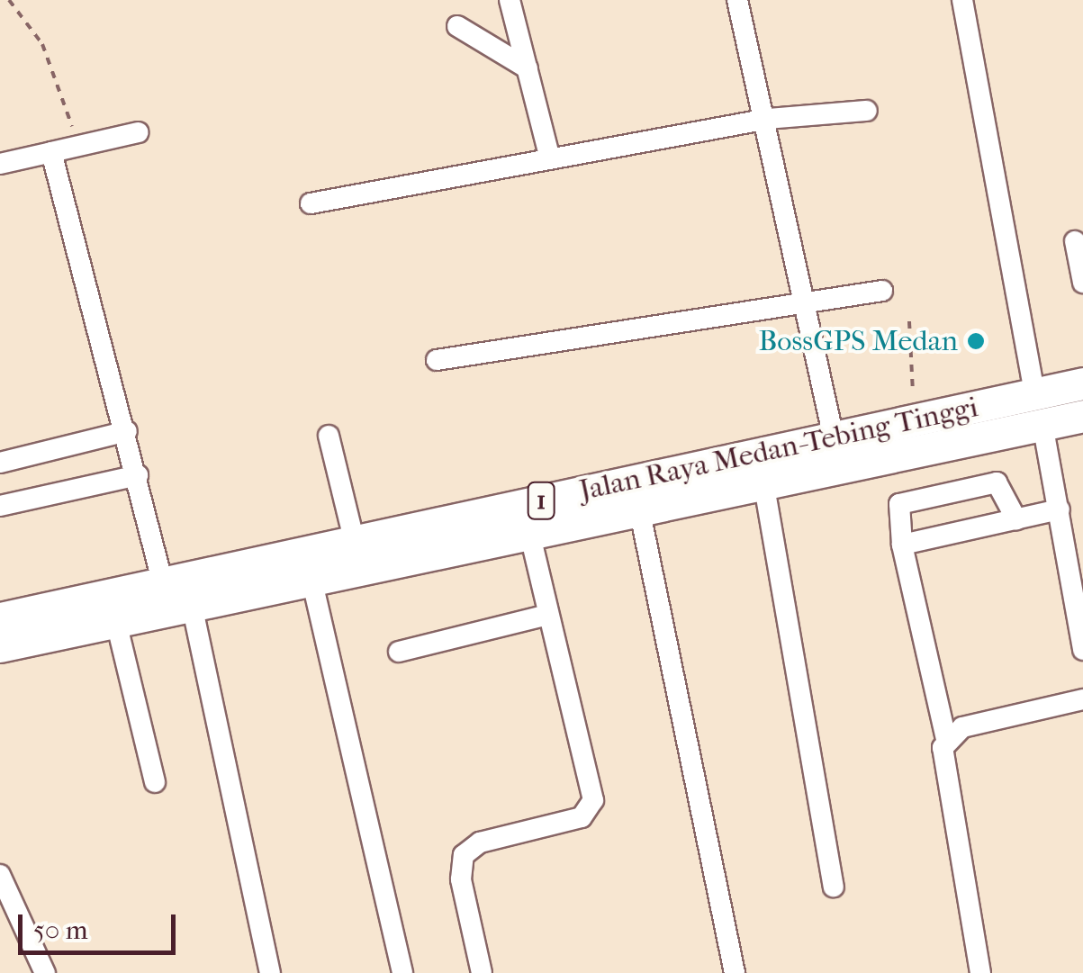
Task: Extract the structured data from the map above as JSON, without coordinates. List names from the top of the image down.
{
  "streets": {
    "highway": ["Jalan Raya Medan-Tebing Tinggi", "1"]
  },
  "places": ["BossGPS Medan"],
  "scale_bar": "50 m"
}
